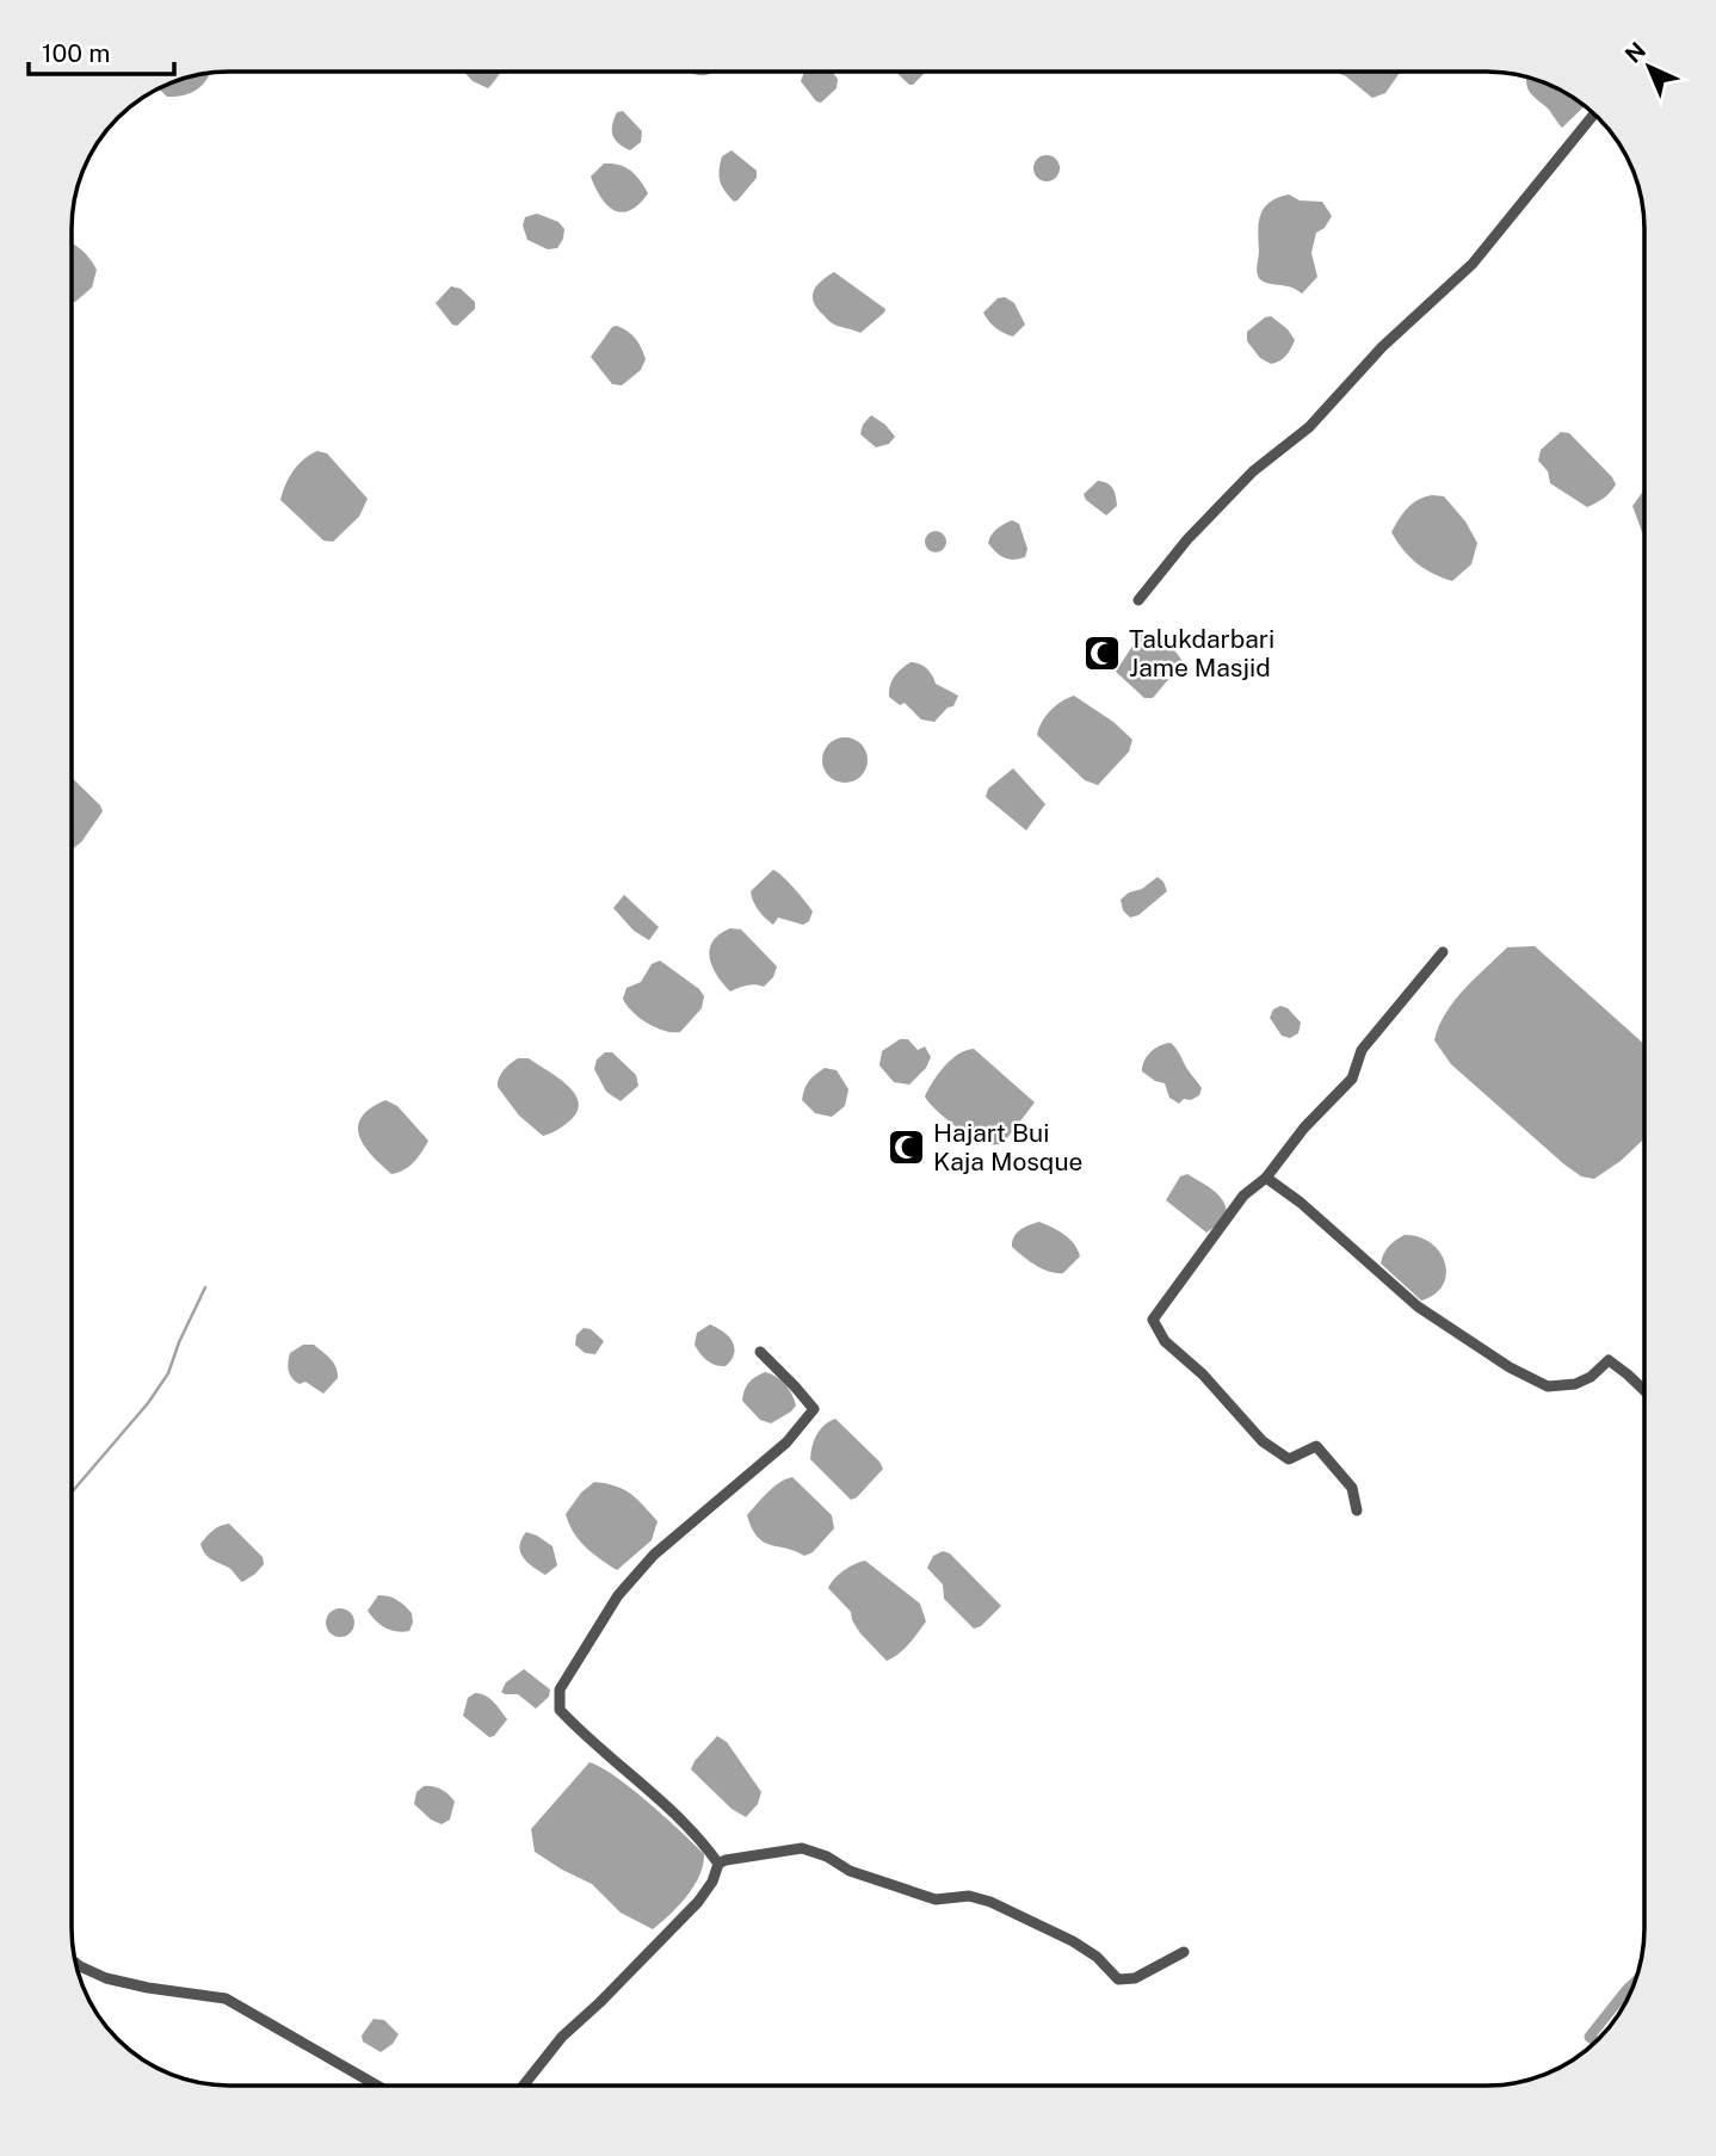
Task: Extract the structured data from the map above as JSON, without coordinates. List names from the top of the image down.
{
  "places": {
    "mosque": ["Talukdarbari Jame Masjid", "Hajart Bui Kaja Mosque"]
  },
  "scale_bar": "100 m",
  "north": "top left"
}
